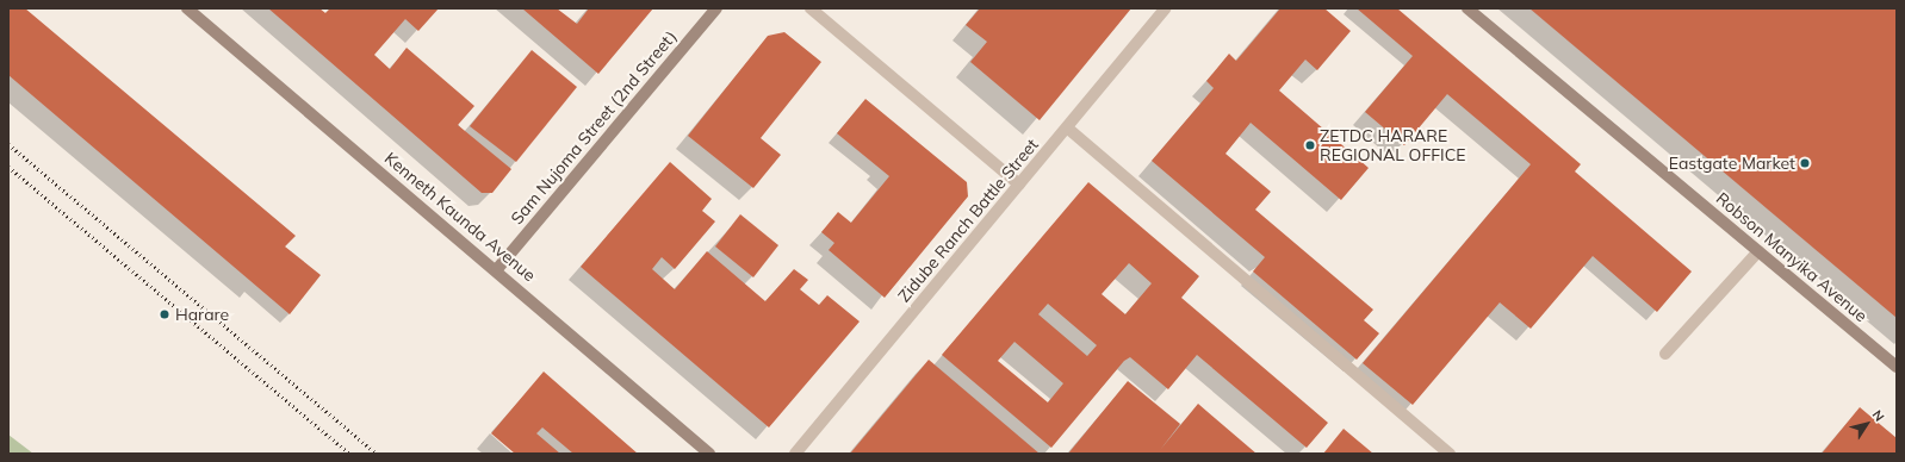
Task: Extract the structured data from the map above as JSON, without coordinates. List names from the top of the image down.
{
  "streets": {
    "main road": ["Sam Nujoma Street (2nd Street)", "Kenneth Kaunda Avenue", "Robson Manyika Avenue"],
    "street": ["Zidube Ranch Battle Street"]
  },
  "crossings": [
    ["Sam Nujoma Street (2nd Street)", "Kenneth Kaunda Avenue"]
  ],
  "places": ["ZETDC HARARE REGIONAL OFFICE", "Eastgate Market", "Harare"],
  "north": "top right"
}
